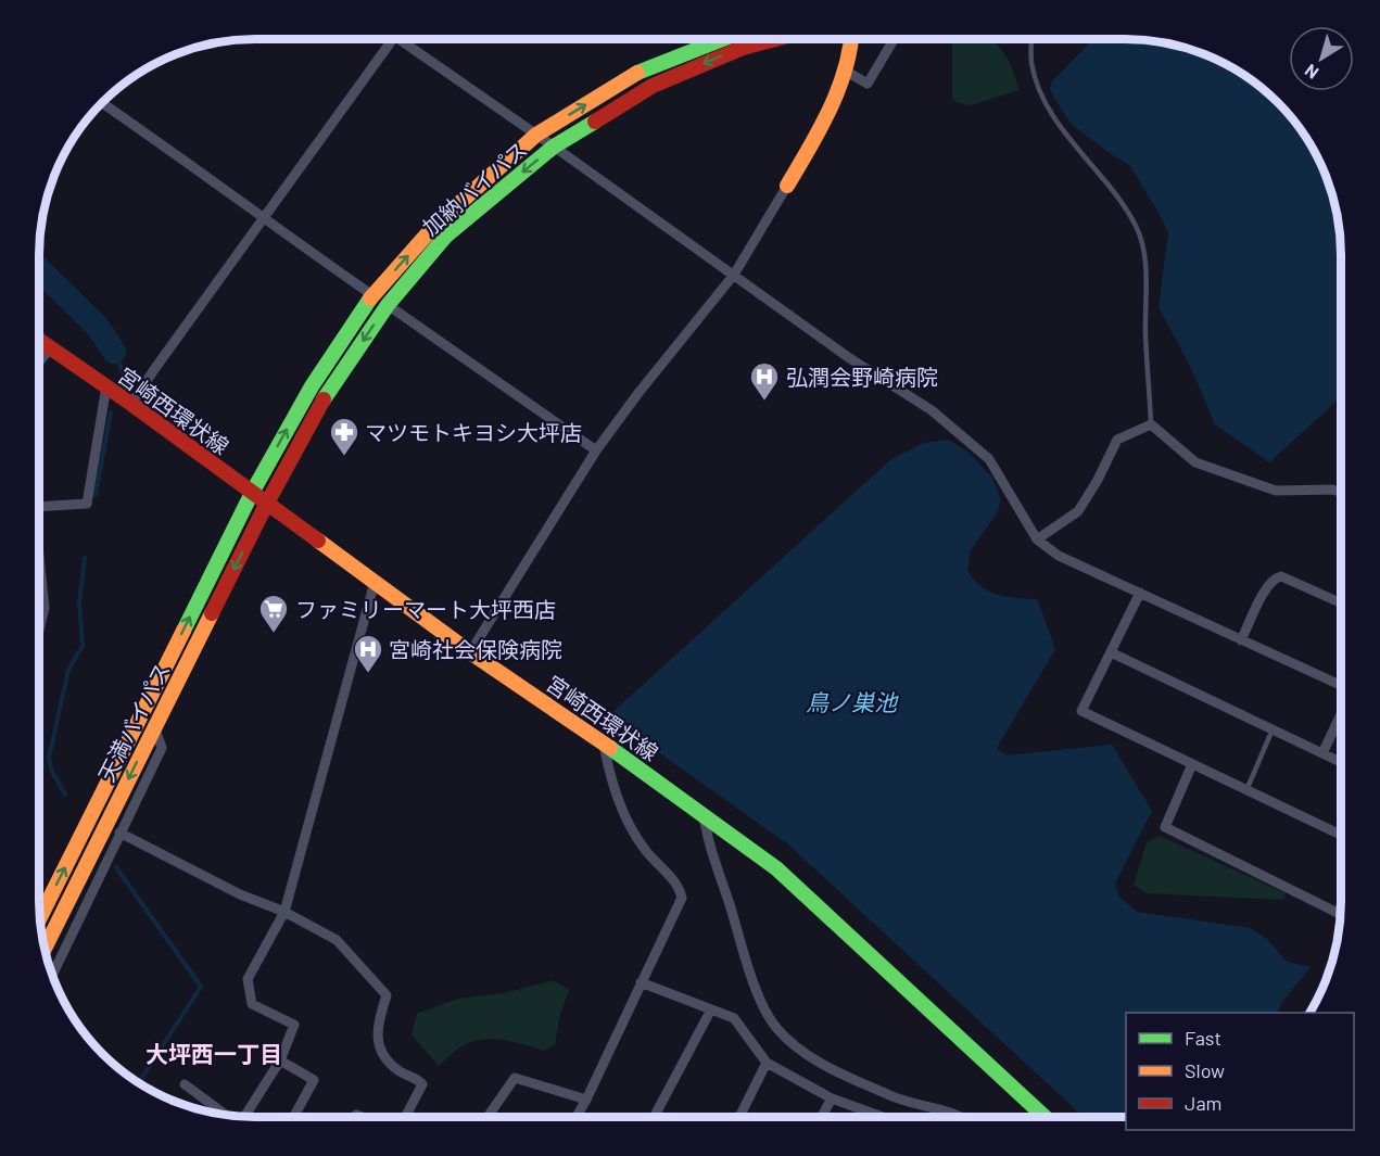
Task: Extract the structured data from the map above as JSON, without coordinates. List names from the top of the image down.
{
  "streets": {
    "main road": ["加納バイパス", "宮崎西環状線", "天満バイパス"]
  },
  "crossings": [
    ["加納バイパス", "宮崎西環状線"],
    ["加納バイパス", "天満バイパス"],
    ["宮崎西環状線", "天満バイパス"]
  ],
  "districts": ["大坪西一丁目"],
  "water": ["鳥ノ巣池"],
  "places": {
    "hospital": ["弘潤会野崎病院", "宮崎社会保険病院"],
    "pharmacy": ["マツモトキヨシ大坪店"],
    "supermarket": ["ファミリーマート大坪西店"]
  },
  "legend": ["Fast", "Slow", "Jam"],
  "north": "bottom left"
}
